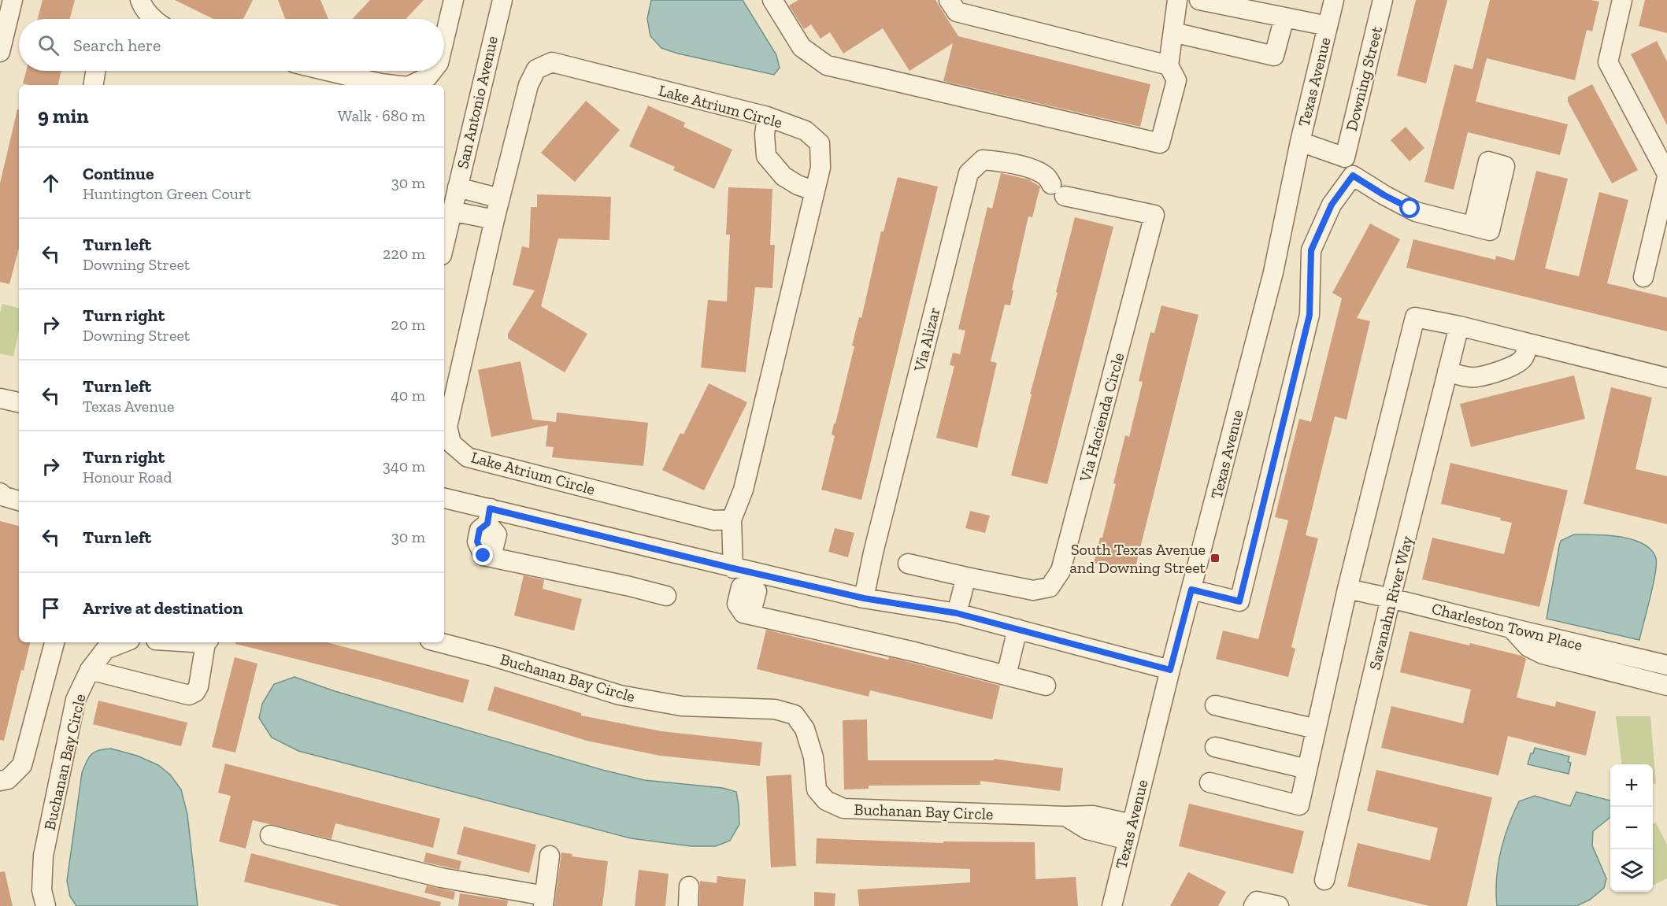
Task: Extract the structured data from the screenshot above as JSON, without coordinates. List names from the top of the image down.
{
  "streets": {
    "street": [
      "Downing Street",
      "Texas Avenue",
      "San Antonio Avenue",
      "Lake Atrium Circle",
      "Via Alizar",
      "Via Hacienda Circle",
      "Savanahn River Way",
      "Charleston Town Place",
      "Buchanan Bay Circle"
    ]
  },
  "crossings": [
    ["Texas Avenue", "Buchanan Bay Circle"],
    ["Via Alizar", "Via Hacienda Circle"],
    ["Savanahn River Way", "Charleston Town Place"]
  ],
  "places": {
    "transit": ["South Texas Avenue and Downing Street"]
  },
  "page": {
    "search": "Search here",
    "heading": ["9 min", "Walk · 680 m"],
    "list": [
      ["Continue", "Huntington Green Court", "30 m"],
      ["Turn left", "Downing Street", "220 m"],
      ["Turn right", "Downing Street", "20 m"],
      ["Turn left", "Texas Avenue", "40 m"],
      ["Turn right", "Honour Road", "340 m"],
      ["Turn left", "30 m"],
      "Arrive at destination"
    ],
    "map_buttons": ["+", "−"]
  }
}
